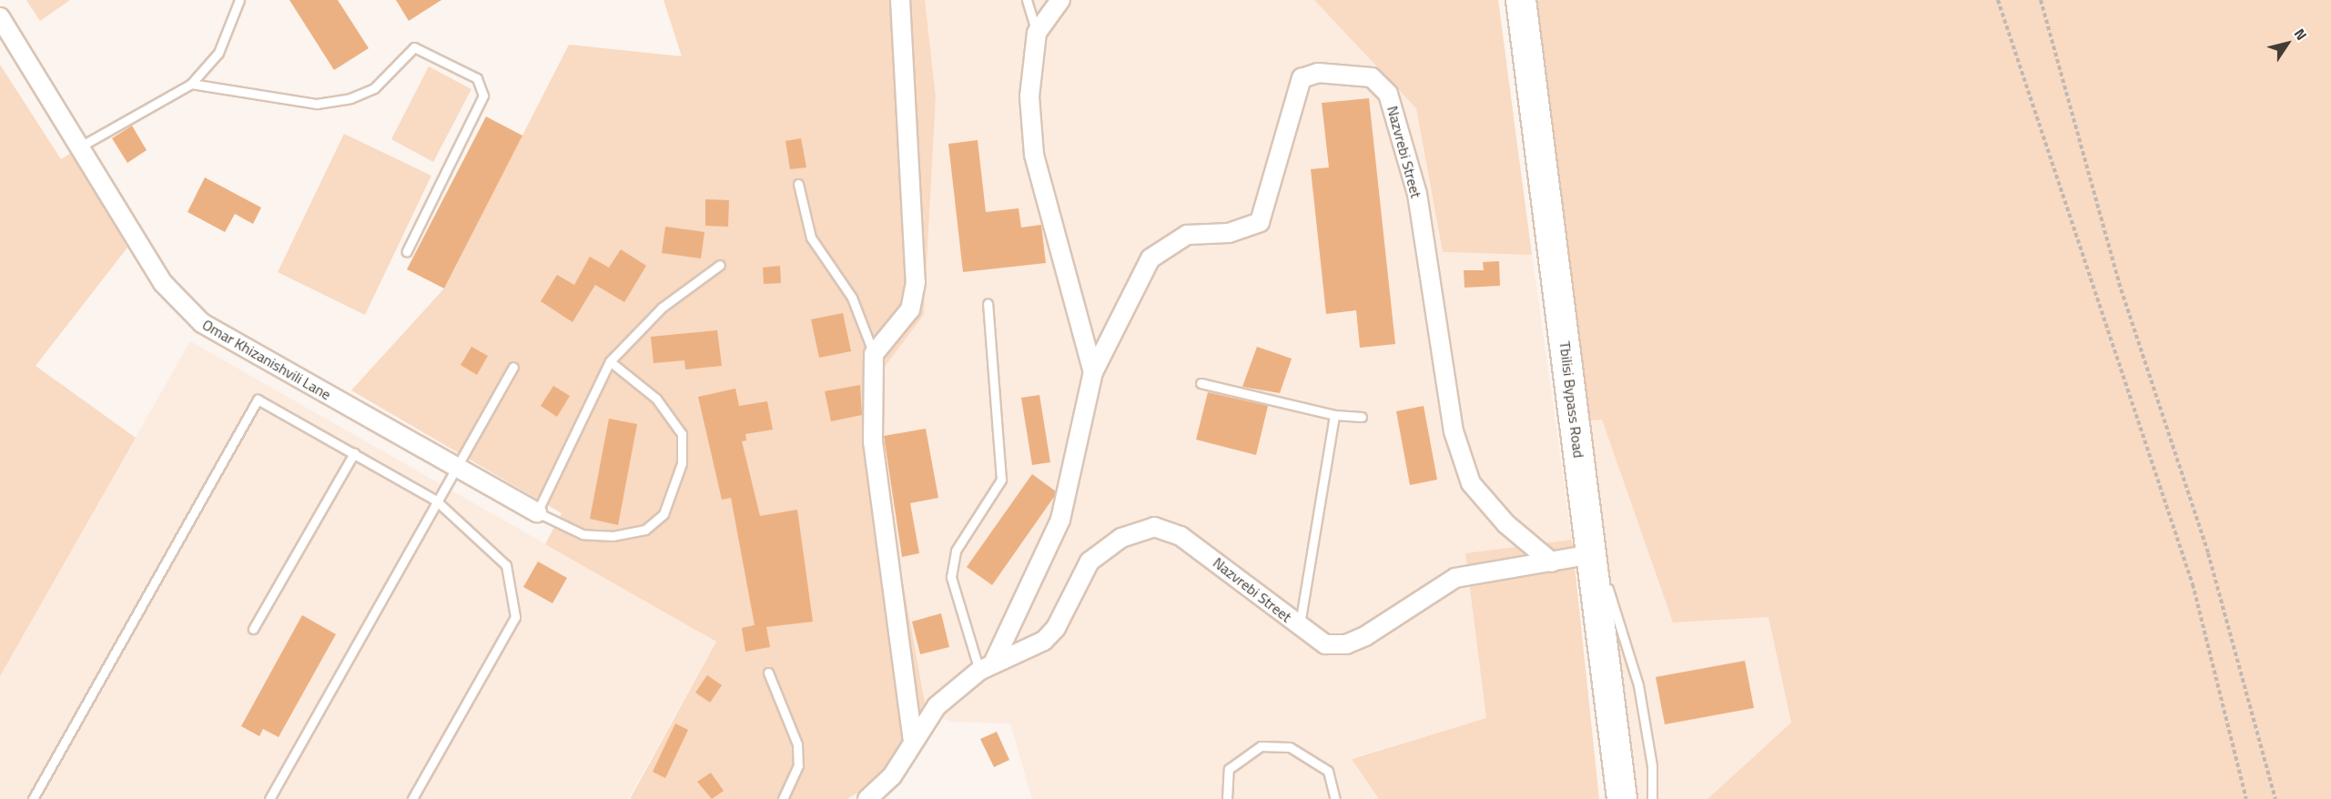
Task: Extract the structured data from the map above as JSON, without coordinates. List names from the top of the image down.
{
  "streets": {
    "highway": ["Tbilisi Bypass Road"],
    "street": ["Nazvrebi Street", "Omar Khizanishvili Lane"]
  },
  "crossings": [
    ["Nazvrebi Street", "Tbilisi Bypass Road"]
  ],
  "north": "top right"
}
